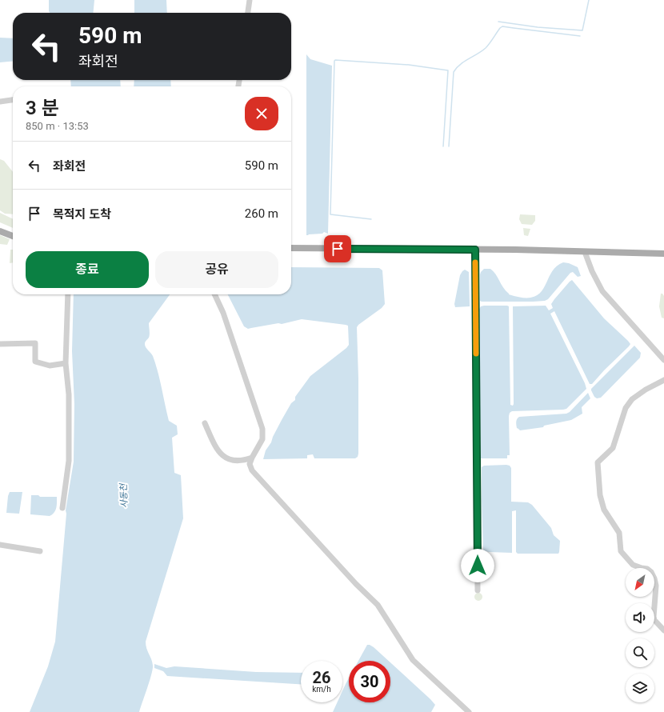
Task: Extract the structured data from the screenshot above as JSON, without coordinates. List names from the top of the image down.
{
  "water": ["사동천"],
  "north": "bottom left",
  "page": {
    "turn": ["590 m", "좌회전"],
    "heading": ["3 분", "850 m · 13:53"],
    "list": [
      {
        "name": "좌회전",
        "value": "590 m"
      },
      {
        "name": "목적지 도착",
        "value": "260 m"
      }
    ],
    "buttons": ["종료", "공유"],
    "speed": "26 km/h",
    "limit": "30"
  }
}
